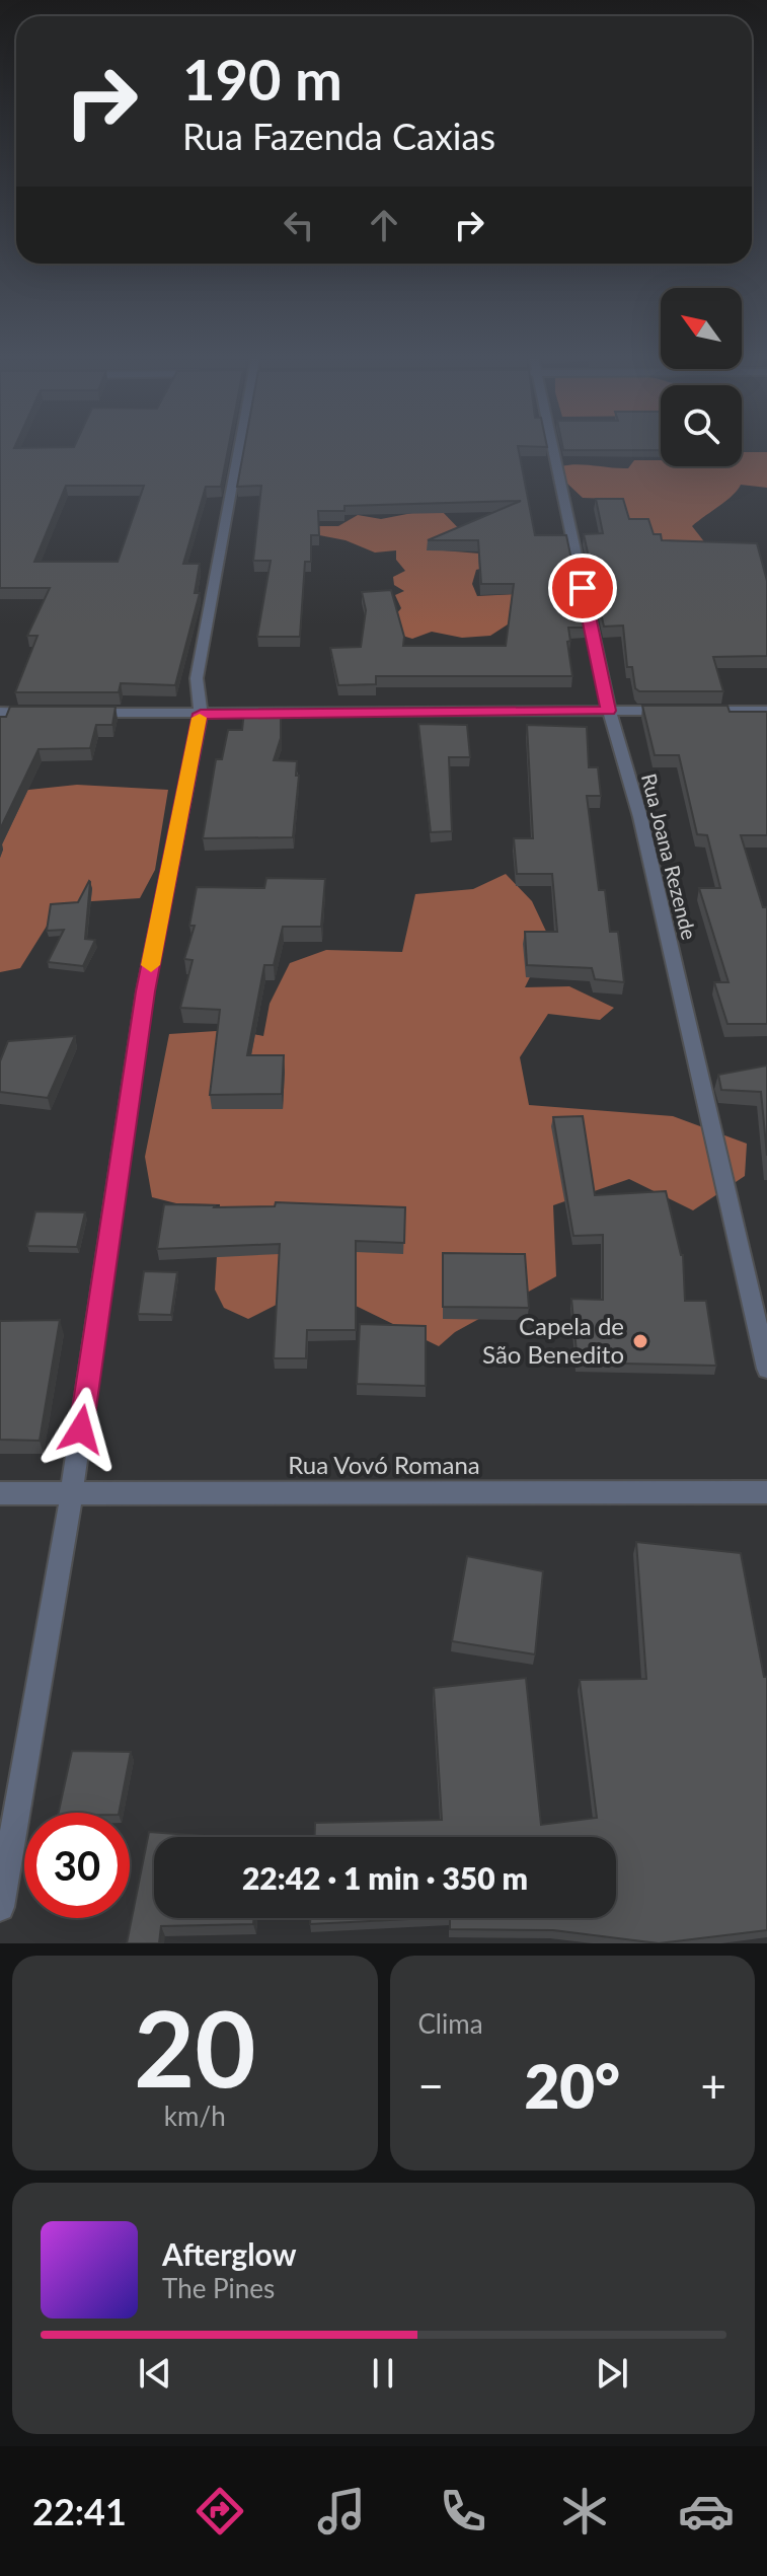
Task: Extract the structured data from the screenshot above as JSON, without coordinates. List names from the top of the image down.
{
  "streets": {
    "street": ["Rua Joana Rezende", "Rua Vovó Romana"]
  },
  "places": ["Capela de São Benedito"],
  "north": "top left",
  "page": {
    "turn": ["190 m", "Rua Fazenda Caxias"],
    "limit": "30",
    "trip": "22:42 · 1 min · 350 m",
    "tile": [
      ["20", "km/h"],
      "Clima"
    ],
    "heat": ["−", "20°", "+"],
    "song": ["Afterglow", "The Pines"],
    "tabs": "22:41"
  }
}
